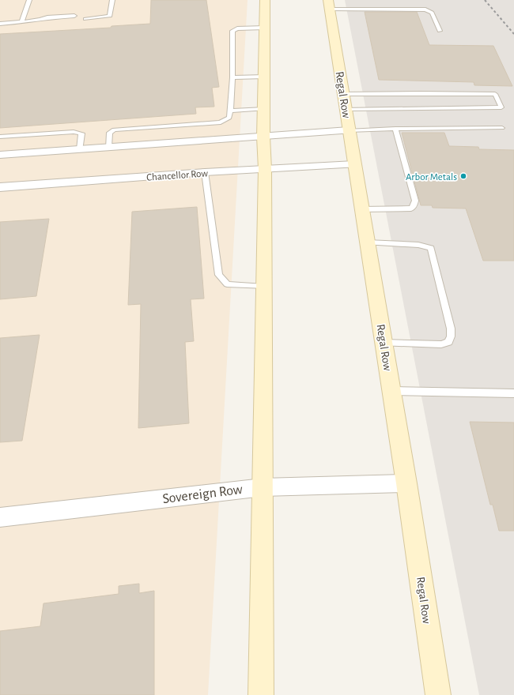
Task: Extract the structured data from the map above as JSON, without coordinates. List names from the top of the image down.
{
  "streets": {
    "main road": ["Regal Row"],
    "street": ["Chancellor Row", "Sovereign Row"]
  },
  "crossings": [
    ["Regal Row", "Chancellor Row"],
    ["Regal Row", "Sovereign Row"]
  ],
  "places": ["Arbor Metals"]
}
